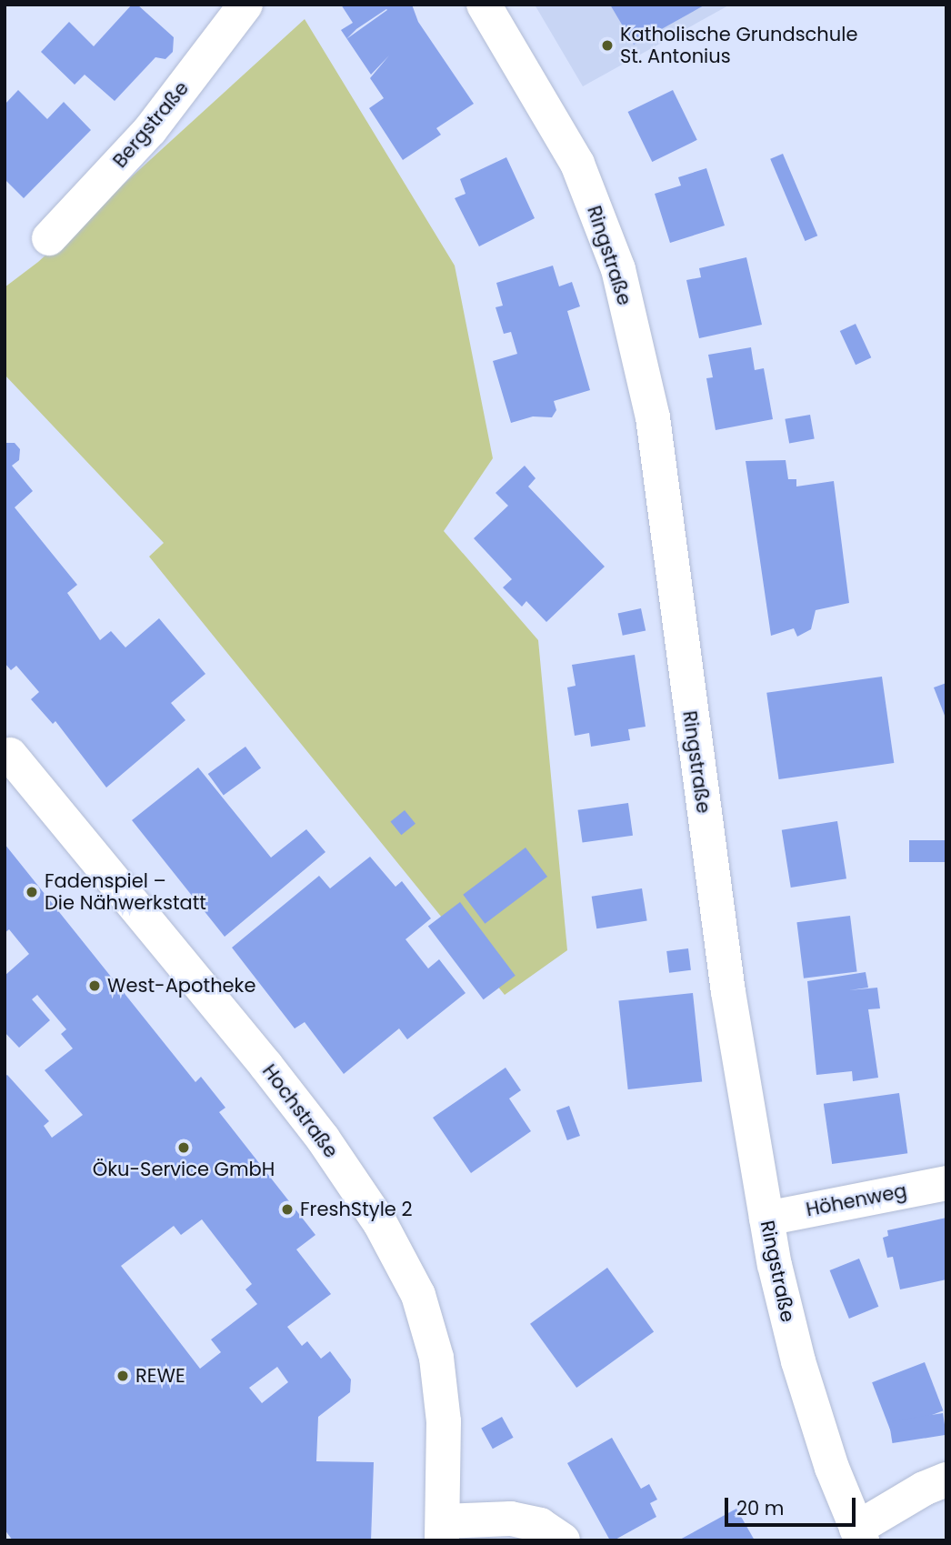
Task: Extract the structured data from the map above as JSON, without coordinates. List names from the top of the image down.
{
  "streets": {
    "street": [
      "Bergstraße",
      "Ringstraße",
      "Hochstraße",
      "Höhenweg"
    ]
  },
  "crossings": [
    ["Ringstraße", "Höhenweg"]
  ],
  "places": [
    "Katholische Grundschule St. Antonius",
    "Fadenspiel – Die Nähwerkstatt",
    "West-Apotheke",
    "Öku-Service GmbH",
    "FreshStyle 2",
    "REWE"
  ],
  "scale_bar": "20 m"
}
